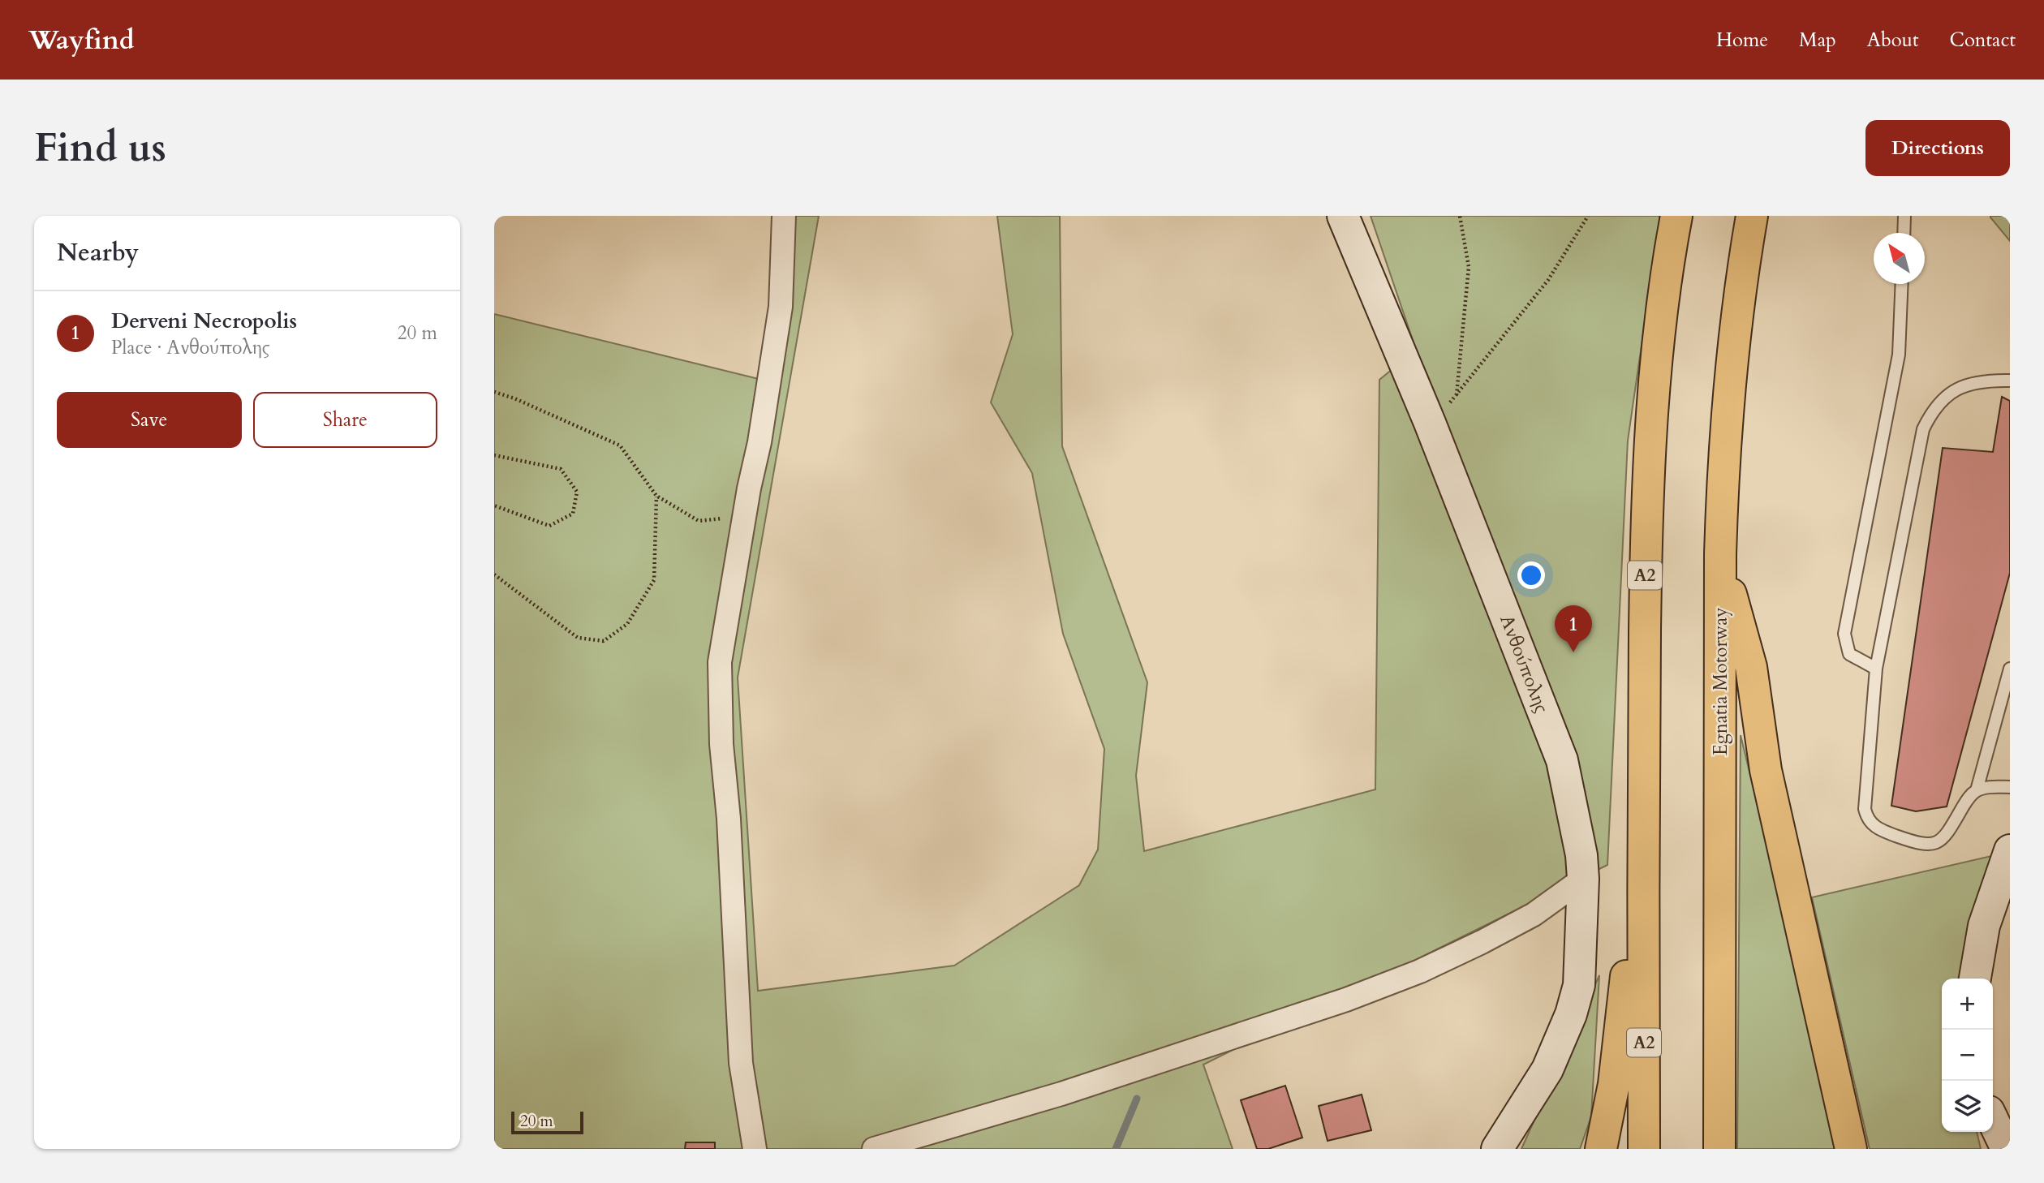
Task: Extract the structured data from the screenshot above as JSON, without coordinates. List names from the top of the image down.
{
  "streets": {
    "highway": ["Α2", "Egnatia Motorway"],
    "street": ["Ανθούπολης"]
  },
  "scale_bar": "20 m",
  "north": "top left",
  "page": {
    "header": "Wayfind",
    "nav": [
      "Home",
      "Map",
      "About",
      "Contact"
    ],
    "buttons": [
      "Directions",
      ["Save", "Share"]
    ],
    "title": "Find us",
    "heading": "Nearby",
    "list": [
      {
        "mark": "1",
        "name": "Derveni Necropolis",
        "note": "Place · Ανθούπολης",
        "value": "20 m"
      }
    ],
    "pins": "1",
    "map_buttons": ["+", "−"],
    "scale": "20 m"
  }
}
